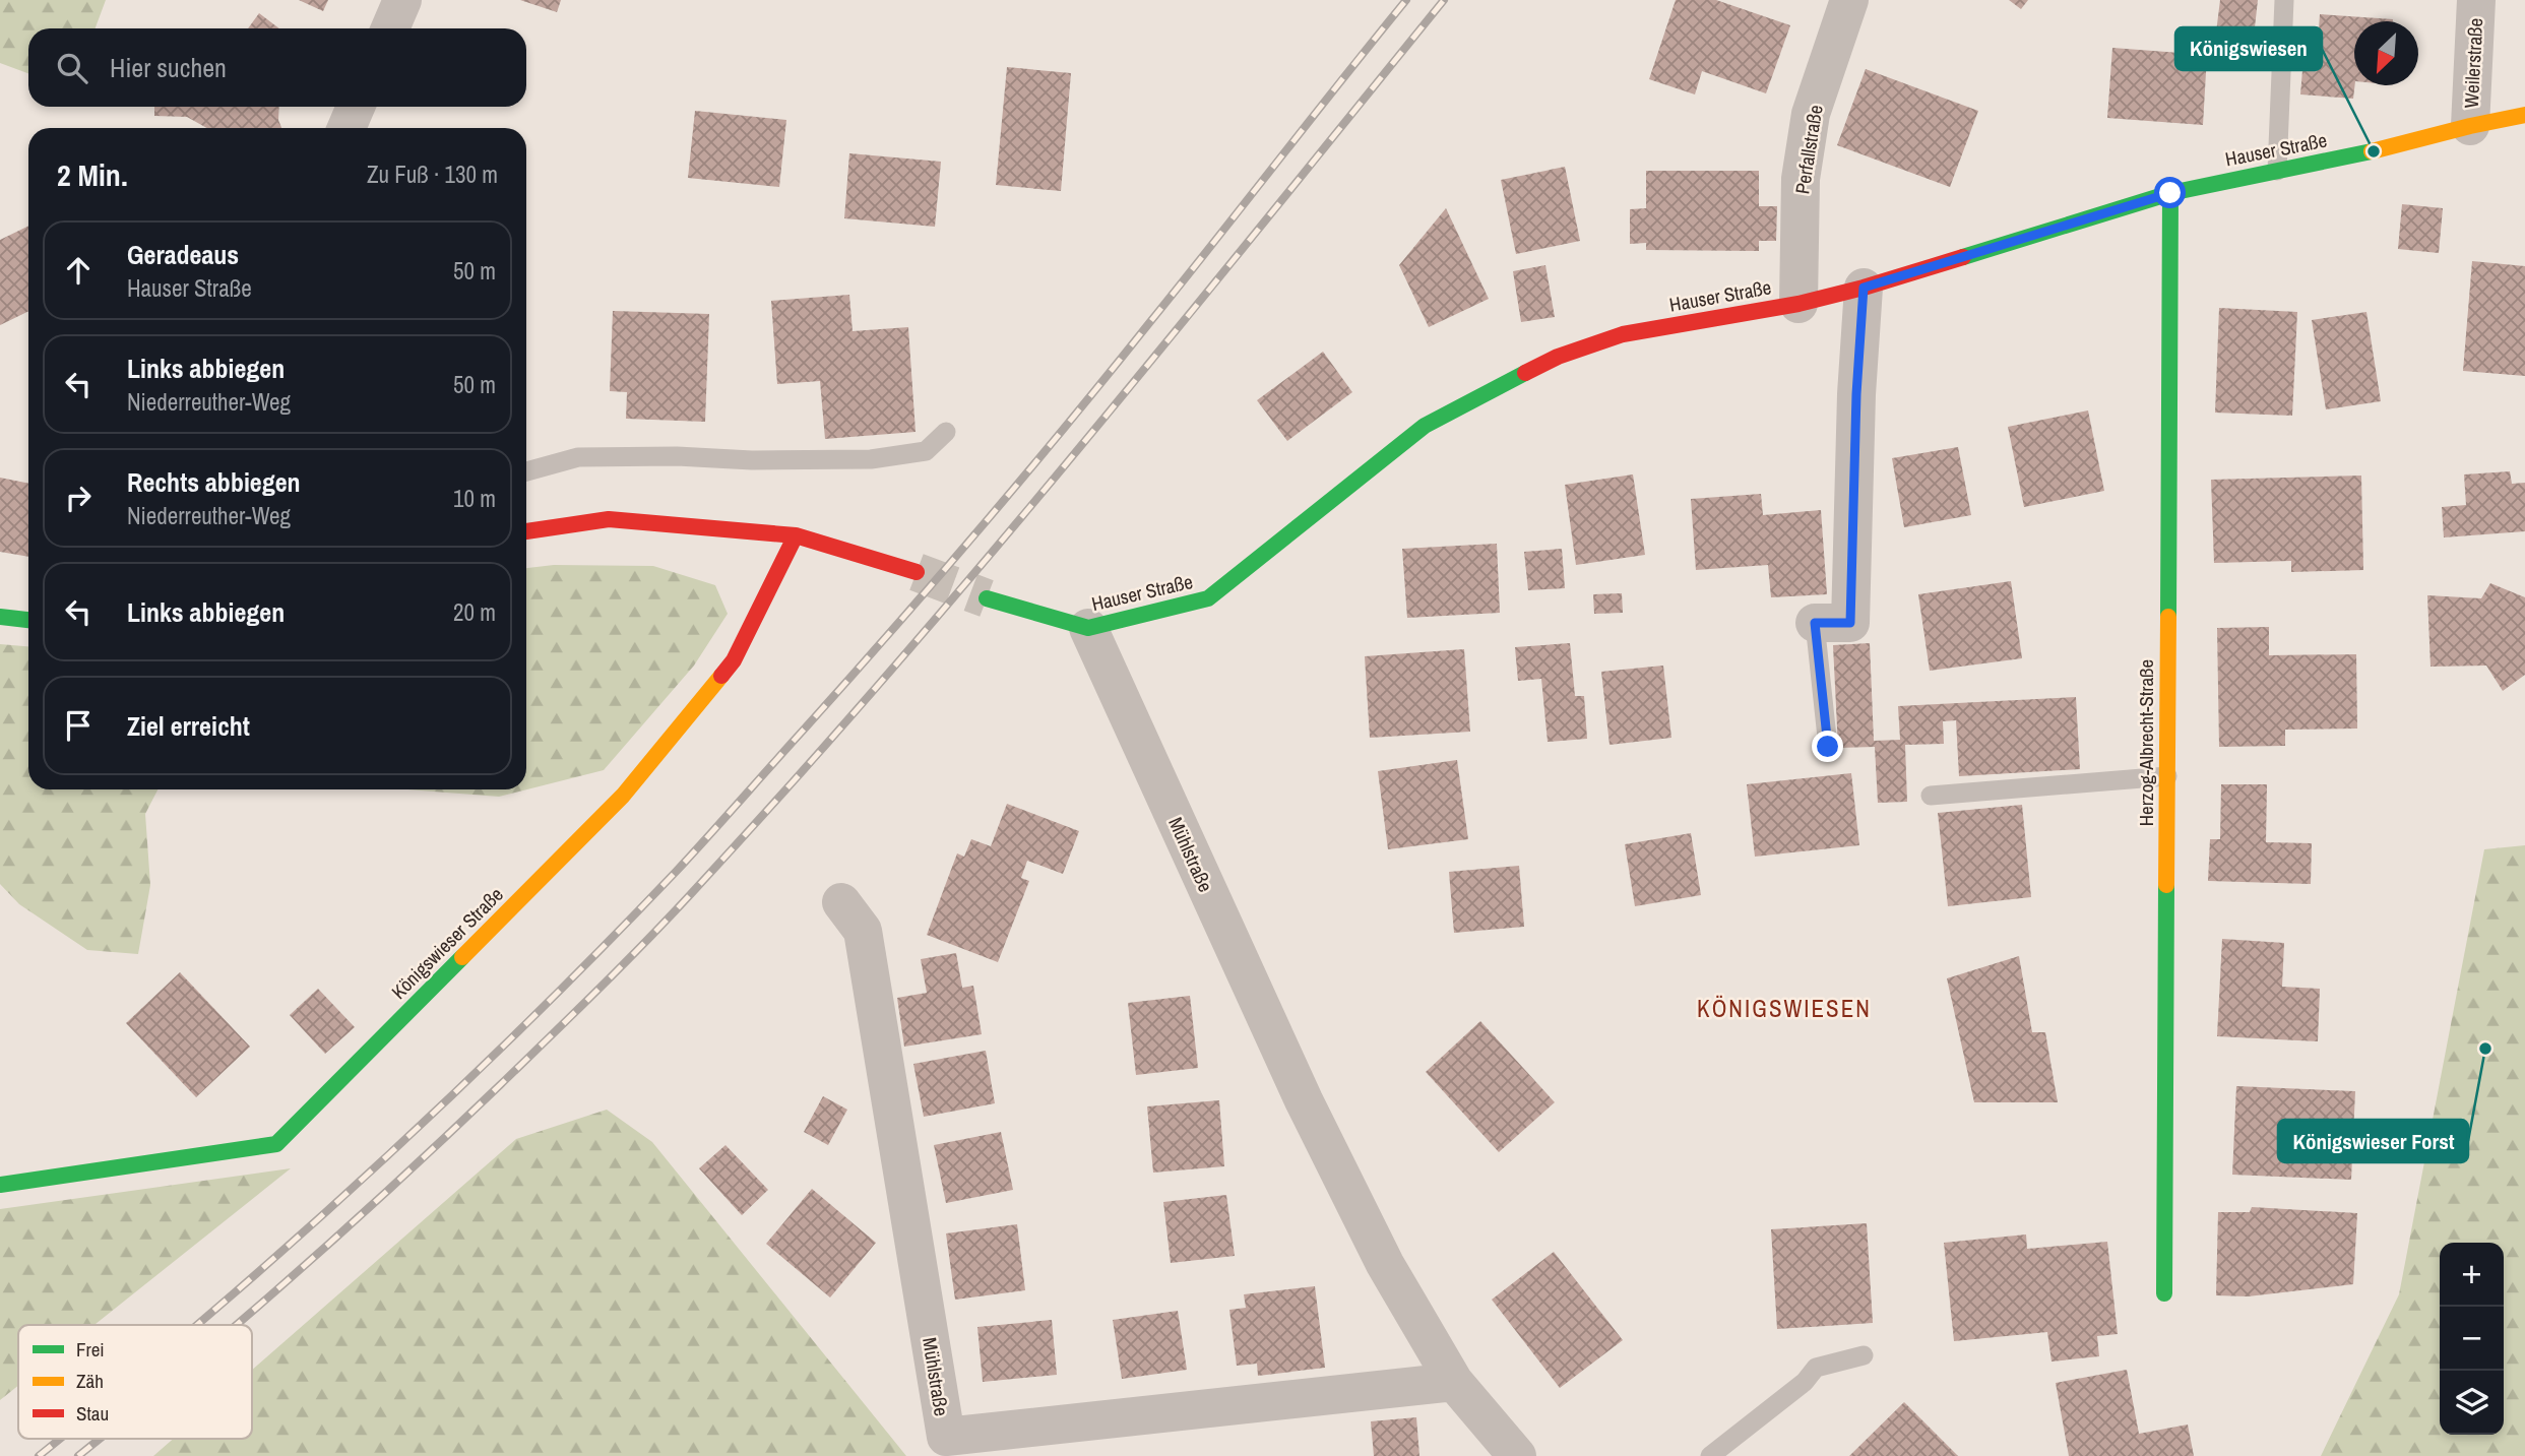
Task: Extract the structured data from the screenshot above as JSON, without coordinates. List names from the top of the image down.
{
  "streets": {
    "street": [
      "Weilerstraße",
      "Perfallstraße",
      "Hauser Straße",
      "Herzog-Albrecht-Straße",
      "Mühlstraße",
      "Königswieser Straße"
    ]
  },
  "crossings": [
    ["Weilerstraße", "Hauser Straße"],
    ["Perfallstraße", "Hauser Straße"],
    ["Hauser Straße", "Herzog-Albrecht-Straße"],
    ["Hauser Straße", "Mühlstraße"]
  ],
  "districts": ["KÖNIGSWIESEN"],
  "places": ["Königswiesen", "Königswieser Forst"],
  "legend": ["Frei", "Zäh", "Stau"],
  "north": "bottom left",
  "page": {
    "search": "Hier suchen",
    "heading": ["2 Min.", "Zu Fuß · 130 m"],
    "list": [
      ["Geradeaus", "Hauser Straße", "50 m"],
      ["Links abbiegen", "Niederreuther-Weg", "50 m"],
      ["Rechts abbiegen", "Niederreuther-Weg", "10 m"],
      ["Links abbiegen", "20 m"],
      "Ziel erreicht"
    ],
    "map_buttons": ["+", "−"]
  }
}
